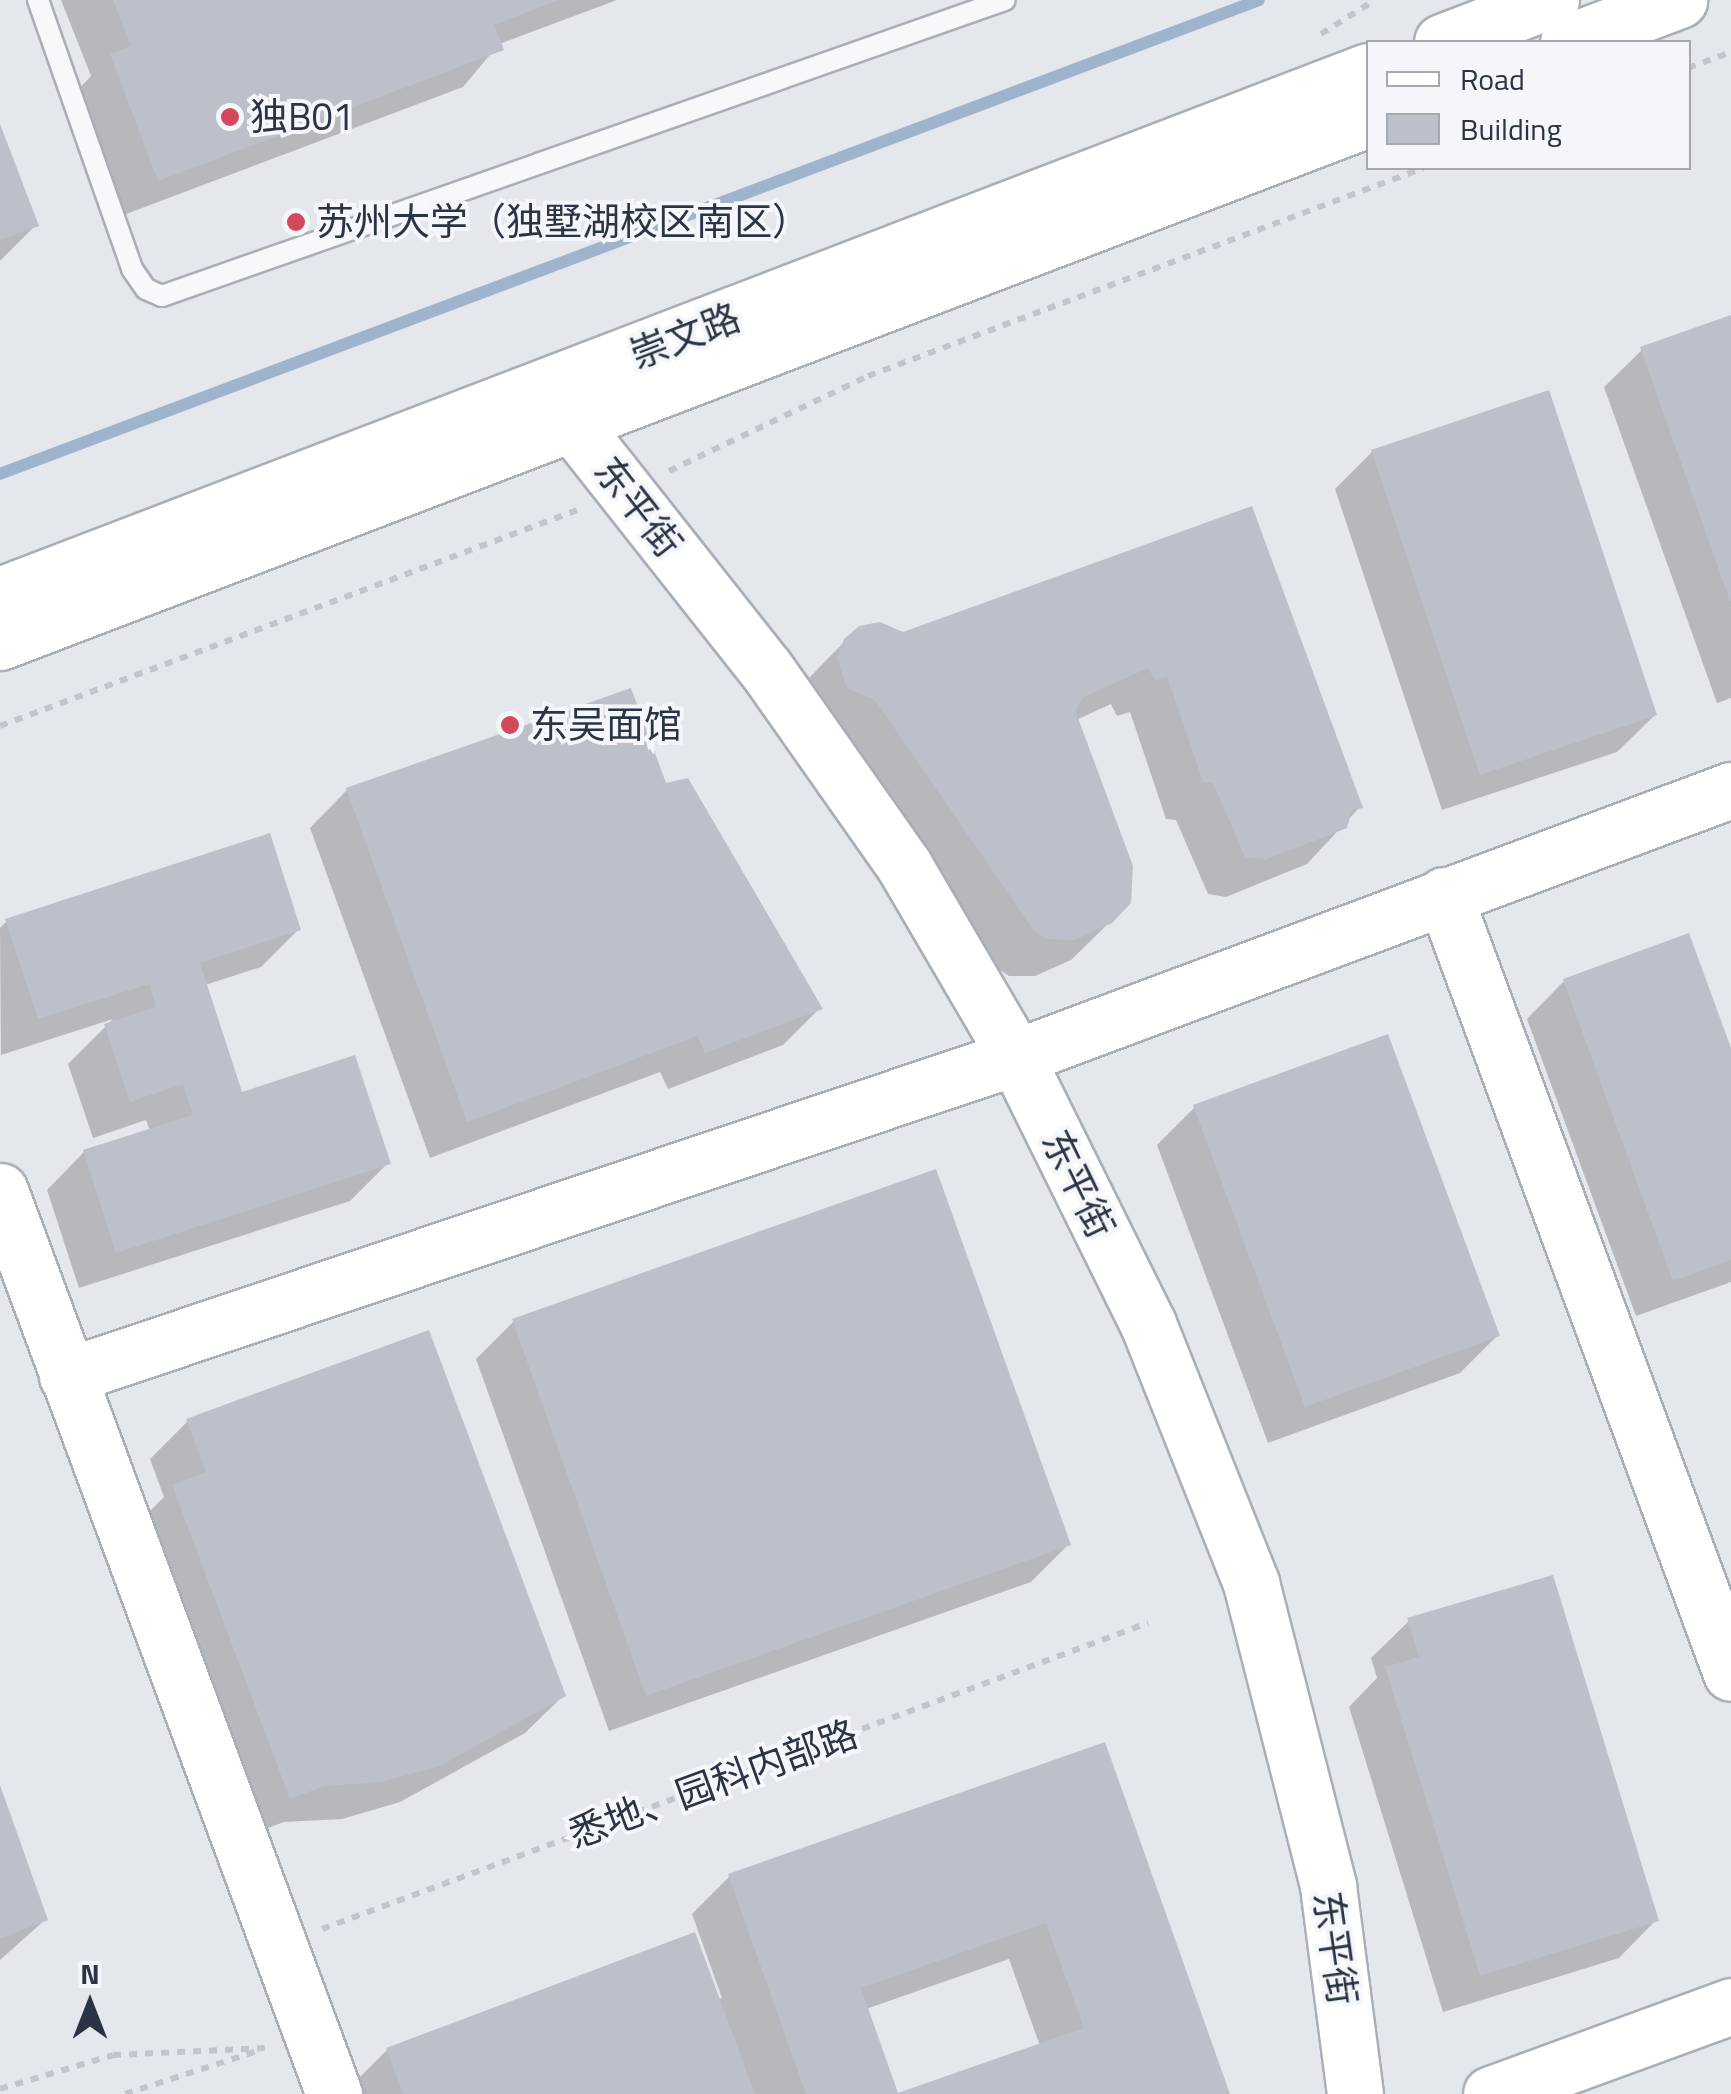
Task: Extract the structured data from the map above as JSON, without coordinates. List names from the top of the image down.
{
  "streets": {
    "street": ["崇文路", "东平街"],
    "path": ["悉地、园科内部路"]
  },
  "crossings": [
    ["崇文路", "东平街"]
  ],
  "places": ["独B01", "苏州大学（独墅湖校区南区）", "东吴面馆"],
  "legend": ["Road", "Building"],
  "north": "top"
}
